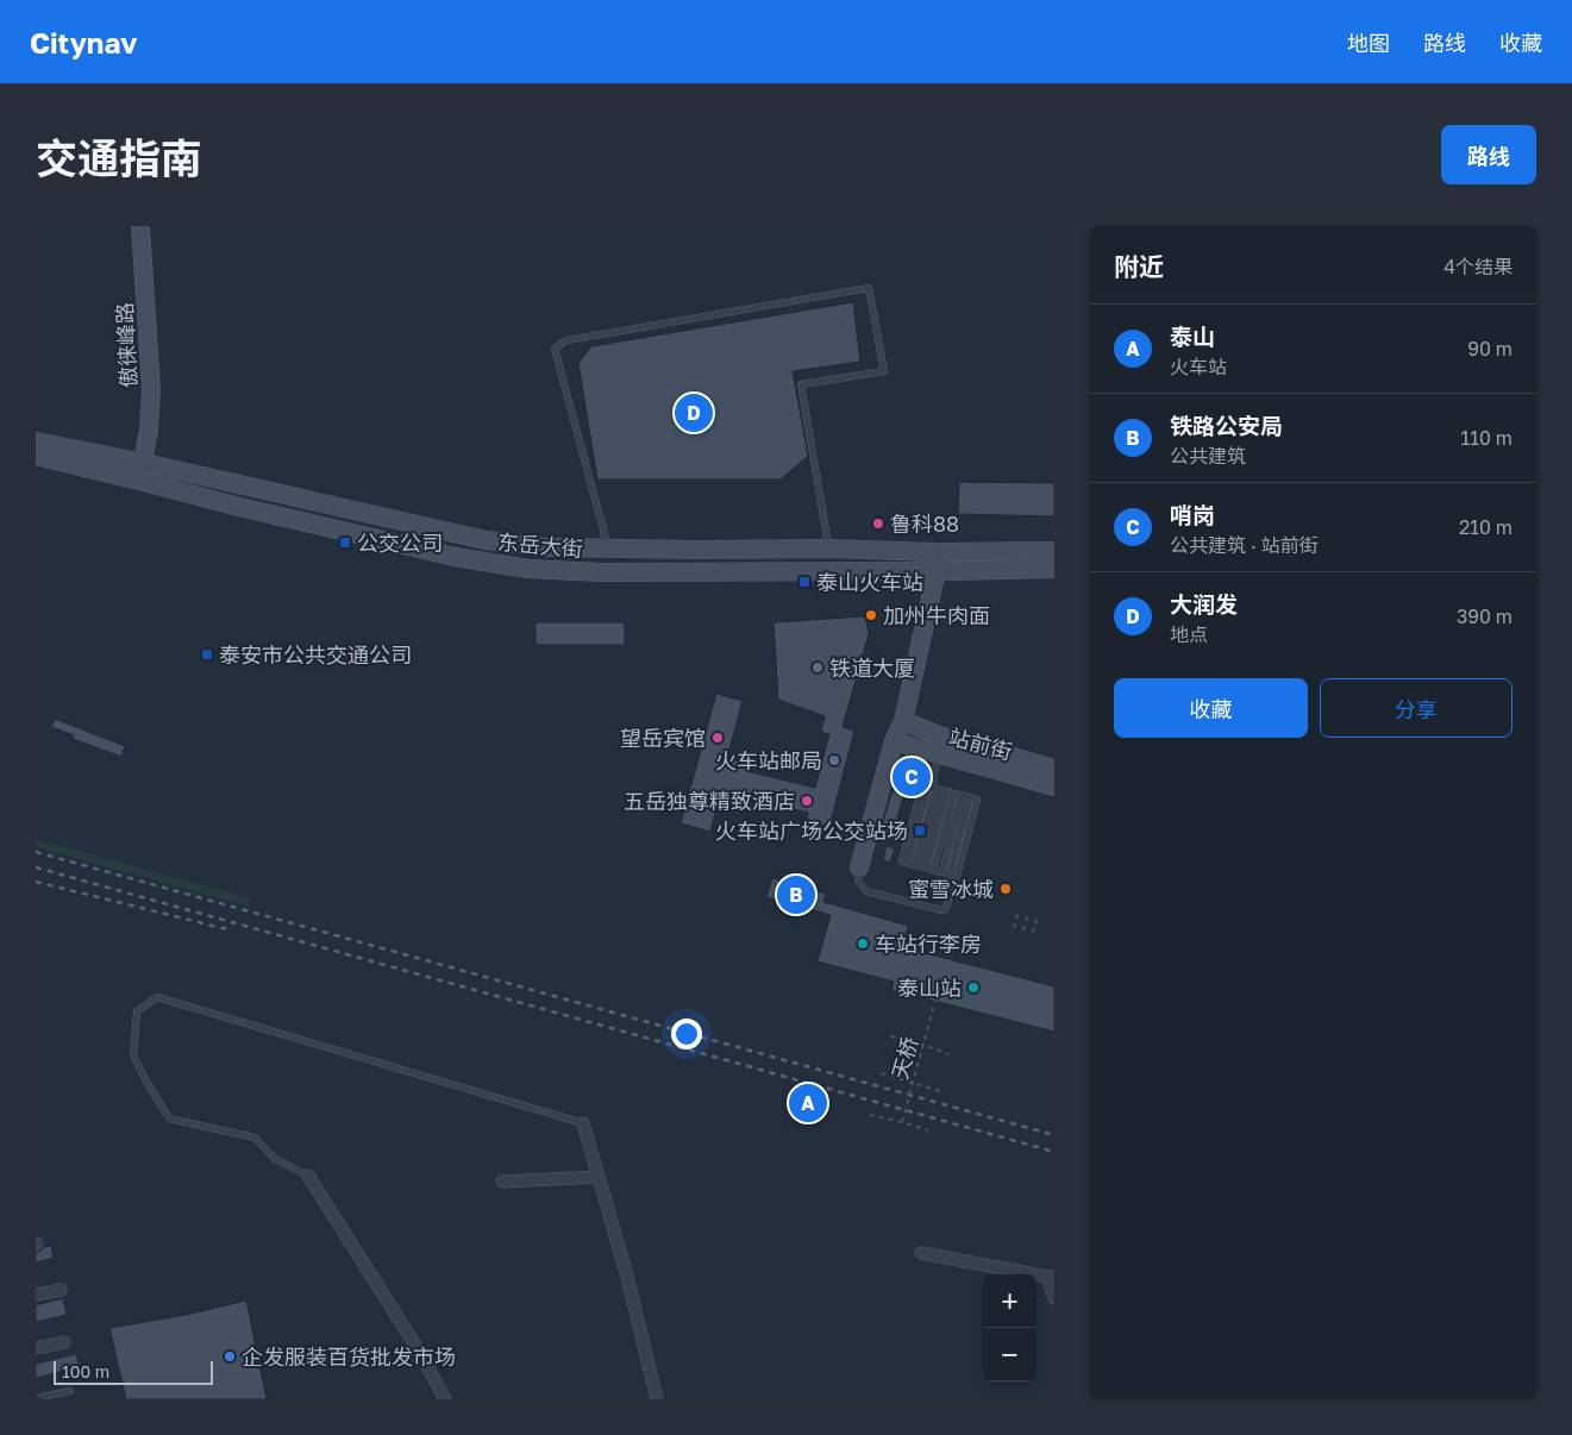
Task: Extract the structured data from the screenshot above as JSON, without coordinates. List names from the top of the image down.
{
  "streets": {
    "main road": ["傲徕峰路", "东岳大街", "站前街"],
    "path": ["天桥"]
  },
  "crossings": [
    ["傲徕峰路", "东岳大街"]
  ],
  "places": {
    "other": [
      "鲁科88",
      "加州牛肉面",
      "铁道大厦",
      "望岳宾馆",
      "火车站邮局",
      "五岳独尊精致酒店",
      "蜜雪冰城",
      "车站行李房",
      "泰山站",
      "企发服装百货批发市场"
    ],
    "transit": [
      "公交公司",
      "泰山火车站",
      "泰安市公共交通公司",
      "火车站广场公交站场"
    ]
  },
  "scale_bar": "100 m",
  "page": {
    "header": "Citynav",
    "nav": ["地图", "路线", "收藏"],
    "title": "交通指南",
    "buttons": [
      "路线",
      ["收藏", "分享"]
    ],
    "heading": ["附近", "4个结果"],
    "list": [
      {
        "mark": "A",
        "name": "泰山",
        "note": "火车站",
        "value": "90 m"
      },
      {
        "mark": "B",
        "name": "铁路公安局",
        "note": "公共建筑",
        "value": "110 m"
      },
      {
        "mark": "C",
        "name": "哨岗",
        "note": "公共建筑 · 站前街",
        "value": "210 m"
      },
      {
        "mark": "D",
        "name": "大润发",
        "note": "地点",
        "value": "390 m"
      }
    ],
    "pins": [
      "D",
      "C",
      "B",
      "A"
    ],
    "map_buttons": ["+", "−"],
    "scale": "100 m"
  }
}
